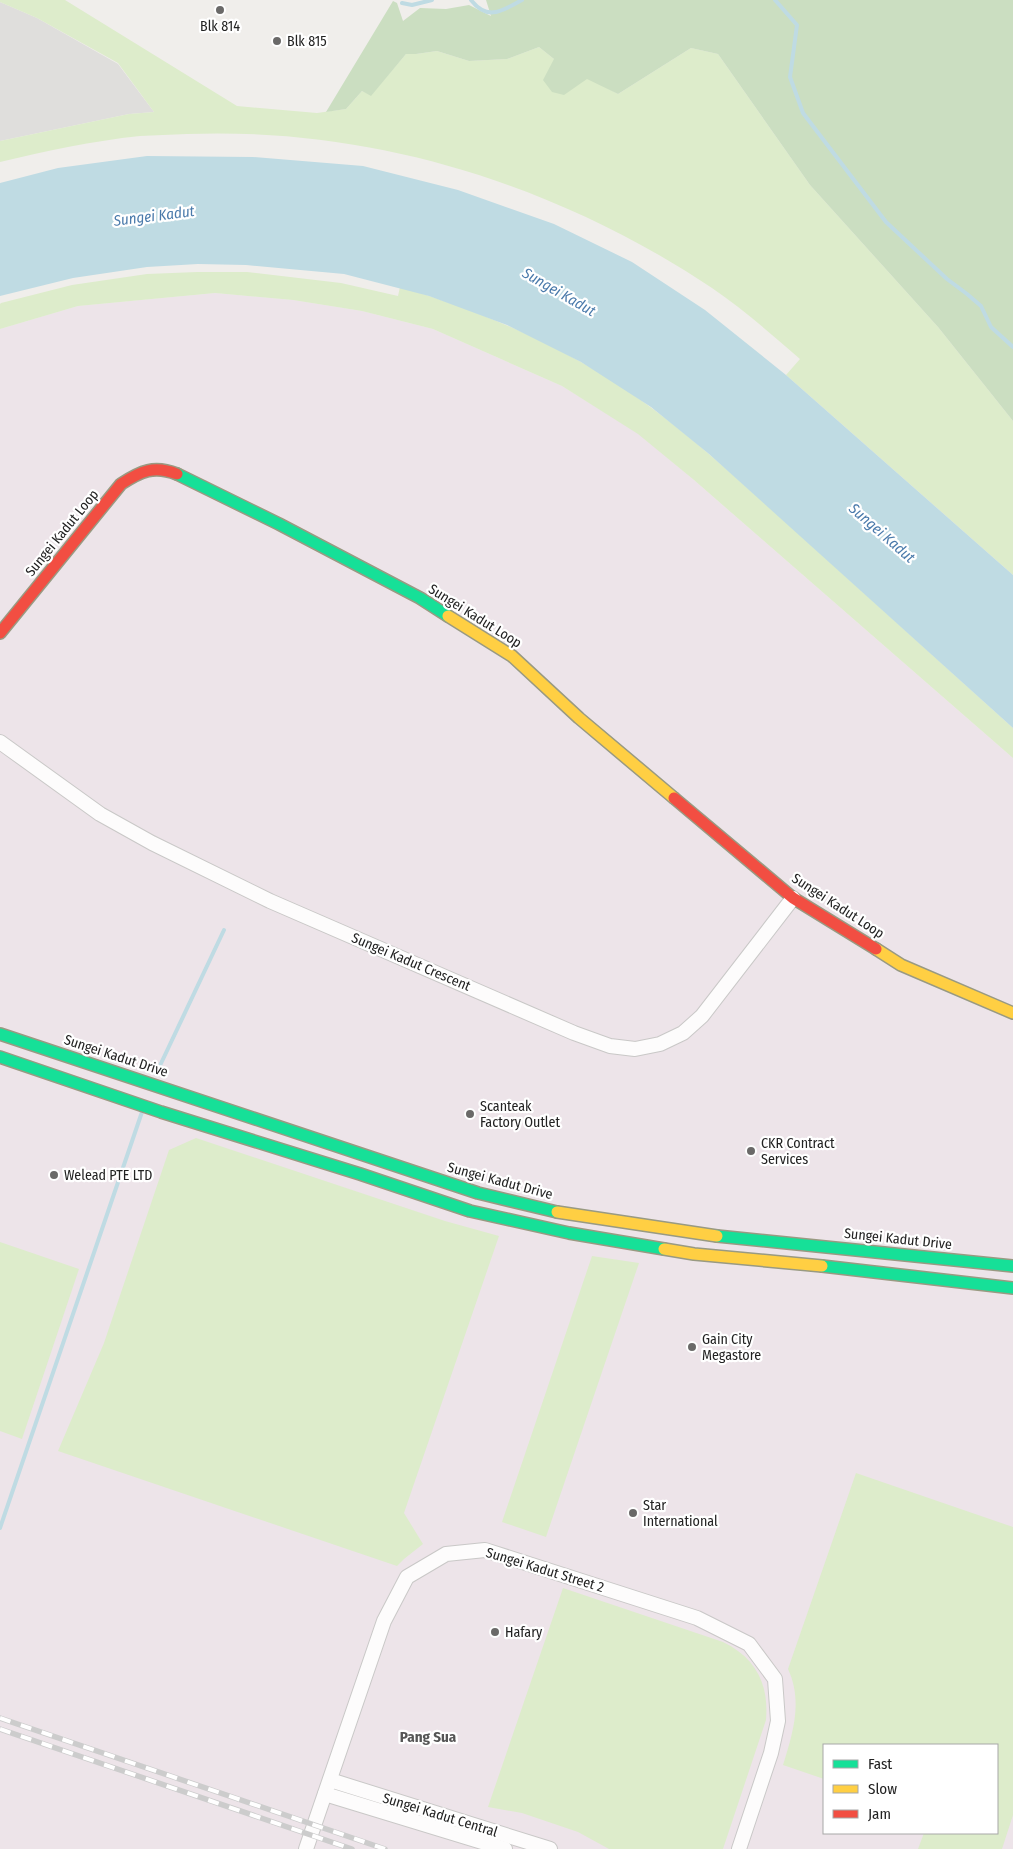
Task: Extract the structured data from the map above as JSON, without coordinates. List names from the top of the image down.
{
  "streets": {
    "main road": ["Sungei Kadut Loop", "Sungei Kadut Drive"],
    "street": ["Sungei Kadut Crescent", "Sungei Kadut Street 2", "Sungei Kadut Central"]
  },
  "crossings": [
    ["Sungei Kadut Loop", "Sungei Kadut Crescent"],
    ["Sungei Kadut Street 2", "Sungei Kadut Central"]
  ],
  "districts": ["Pang Sua"],
  "water": ["Sungei Kadut"],
  "places": [
    "Blk 814",
    "Blk 815",
    "Scanteak Factory Outlet",
    "CKR Contract Services",
    "Welead PTE LTD",
    "Gain City Megastore",
    "Star International",
    "Hafary"
  ],
  "legend": ["Fast", "Slow", "Jam"]
}
